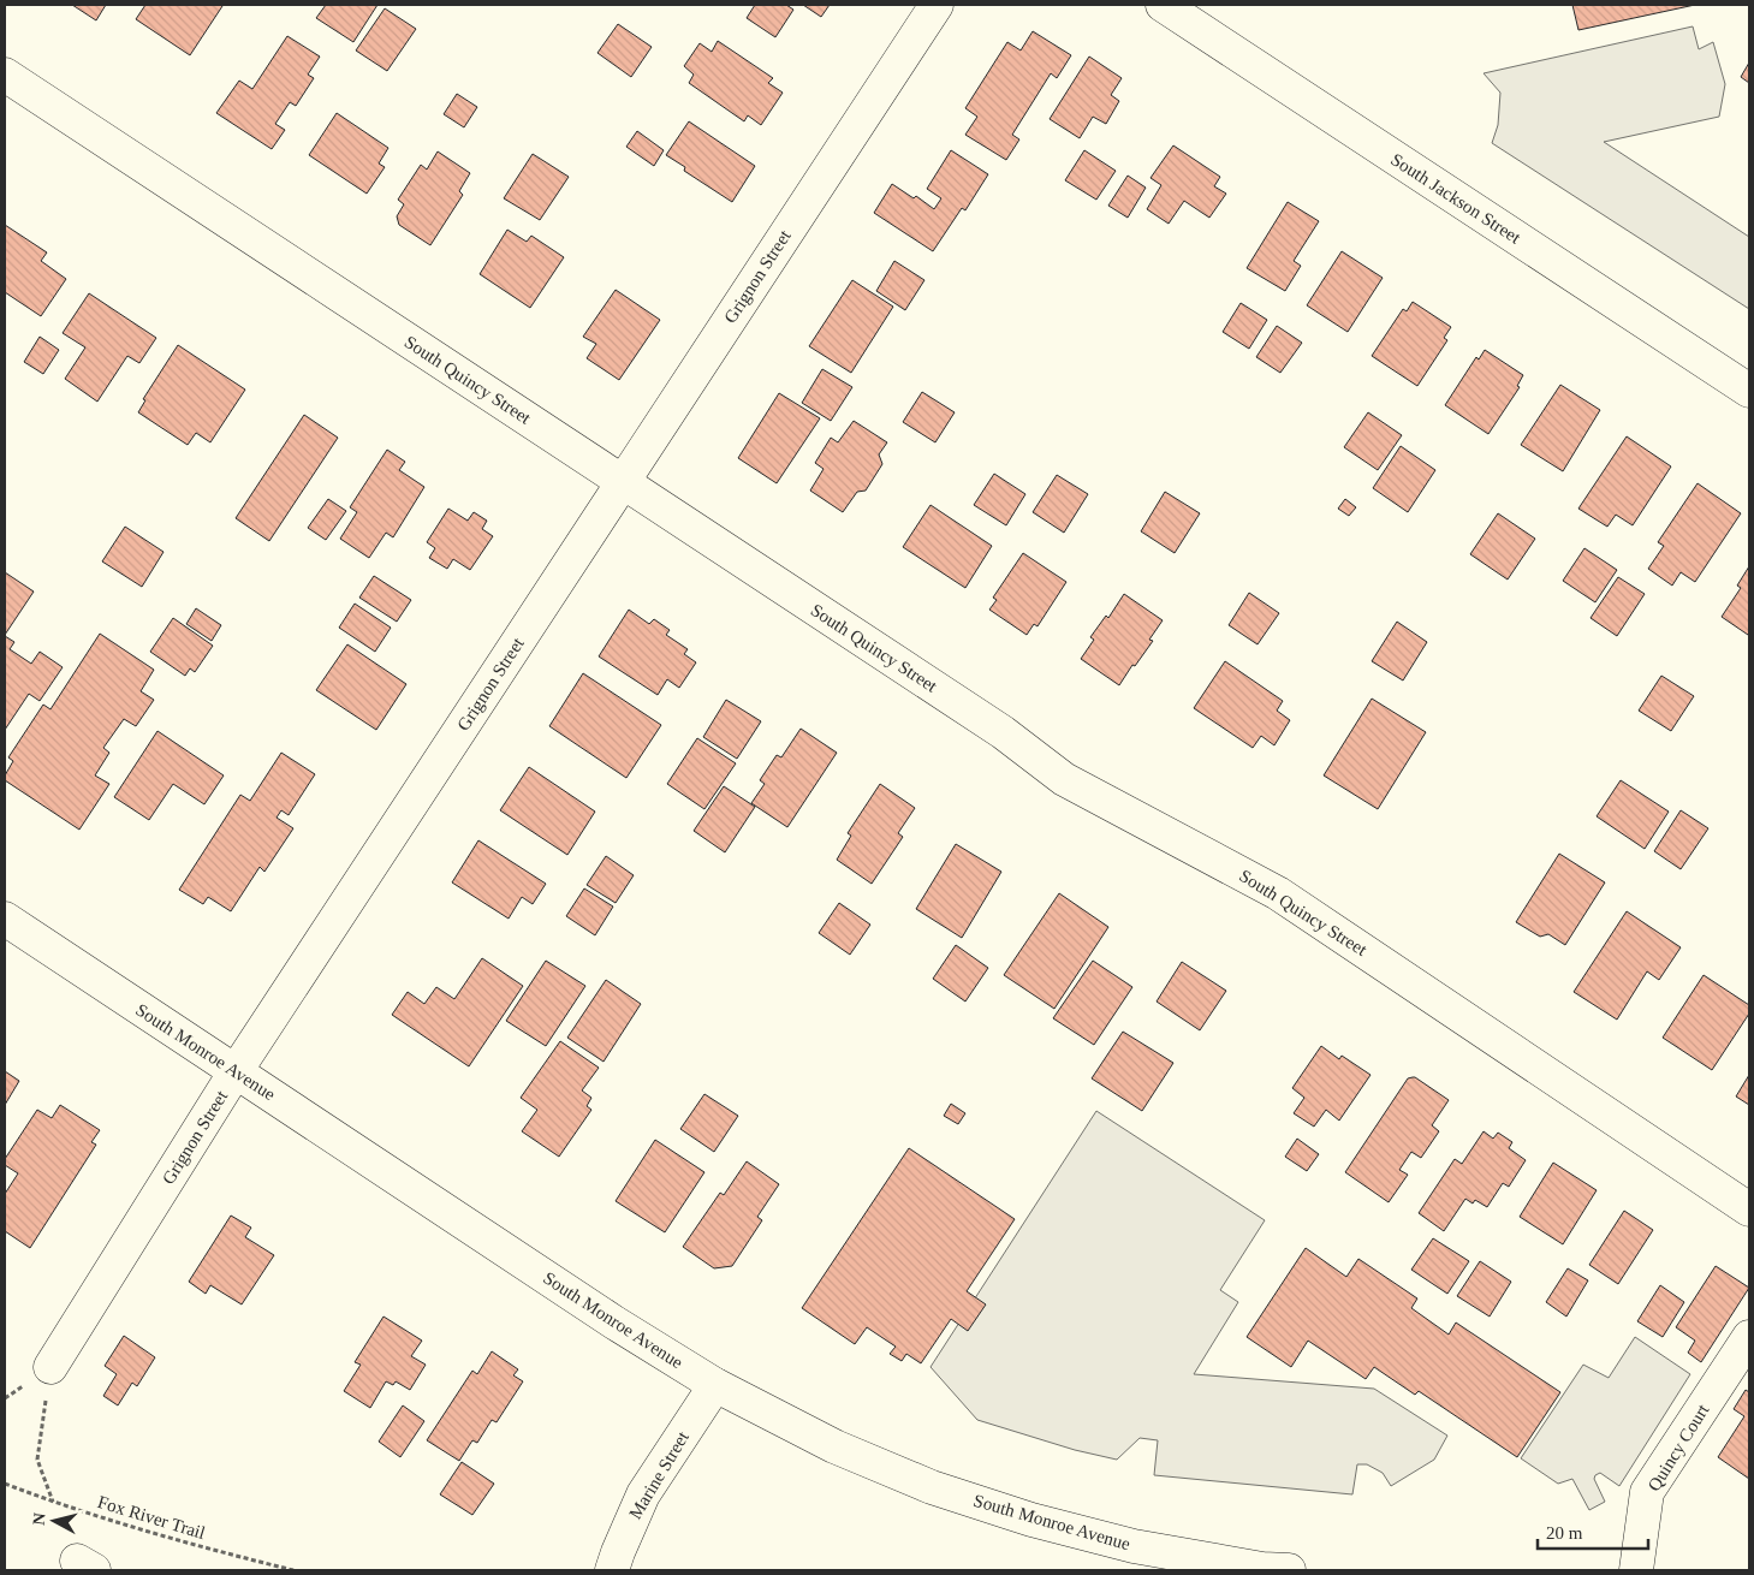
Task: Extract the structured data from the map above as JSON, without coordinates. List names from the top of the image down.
{
  "streets": {
    "street": [
      "South Jackson Street",
      "Grignon Street",
      "South Quincy Street",
      "South Monroe Avenue",
      "Quincy Court",
      "Marine Street"
    ],
    "path": ["Fox River Trail"]
  },
  "crossings": [
    ["Grignon Street", "South Quincy Street"],
    ["Grignon Street", "South Monroe Avenue"],
    ["South Monroe Avenue", "Marine Street"]
  ],
  "scale_bar": "20 m",
  "north": "left"
}
